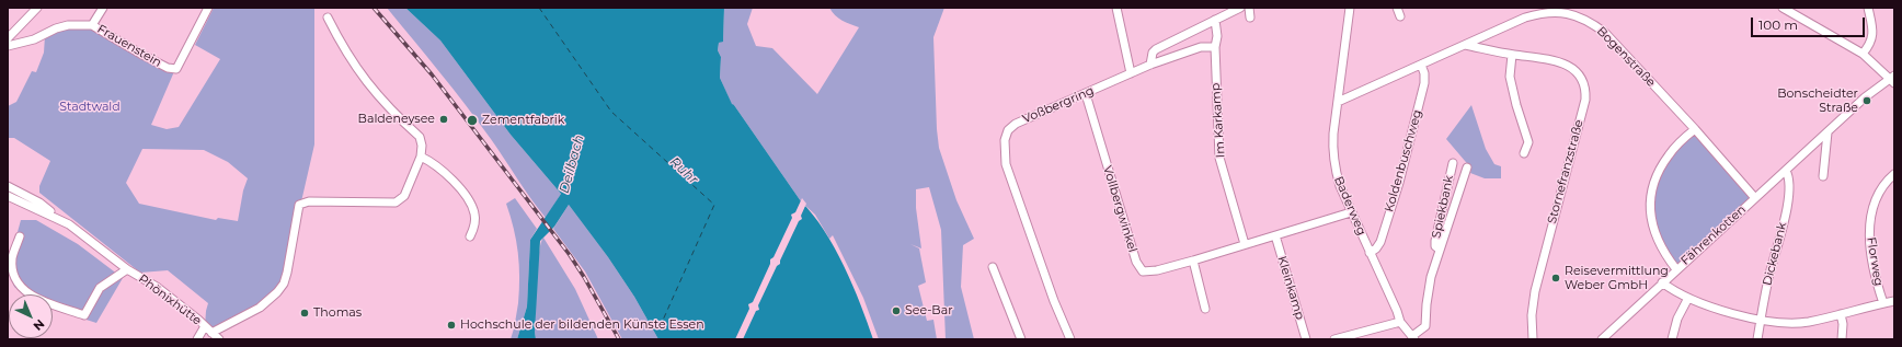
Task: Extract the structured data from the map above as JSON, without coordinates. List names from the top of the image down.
{
  "streets": {
    "street": [
      "Frauenstein",
      "Bogenstraße",
      "Voßbergring",
      "Im Karkamp",
      "Koldenbuschweg",
      "Stornefranzstraße",
      "Baderweg",
      "Spiekbank",
      "Vollbergwinkel",
      "Fährenkotten",
      "Dickebank",
      "Florweg",
      "Kleinkamp",
      "Phönixhütte"
    ]
  },
  "crossings": [
    ["Bogenstraße", "Koldenbuschweg"],
    ["Bogenstraße", "Stornefranzstraße"],
    ["Bogenstraße", "Baderweg"],
    ["Bogenstraße", "Fährenkotten"],
    ["Voßbergring", "Vollbergwinkel"],
    ["Im Karkamp", "Vollbergwinkel"],
    ["Koldenbuschweg", "Baderweg"],
    ["Baderweg", "Spiekbank"],
    ["Baderweg", "Vollbergwinkel"],
    ["Vollbergwinkel", "Kleinkamp"],
    ["Fährenkotten", "Dickebank"]
  ],
  "water": ["Deilbach", "Ruhr"],
  "parks": ["Stadtwald"],
  "places": [
    "Bonscheidter Straße",
    "Baldeneysee",
    "Zementfabrik",
    "Reisevermittlung Weber GmbH",
    "See-Bar",
    "Thomas",
    "Hochschule der bildenden Künste Essen"
  ],
  "scale_bar": "100 m",
  "north": "bottom right"
}
